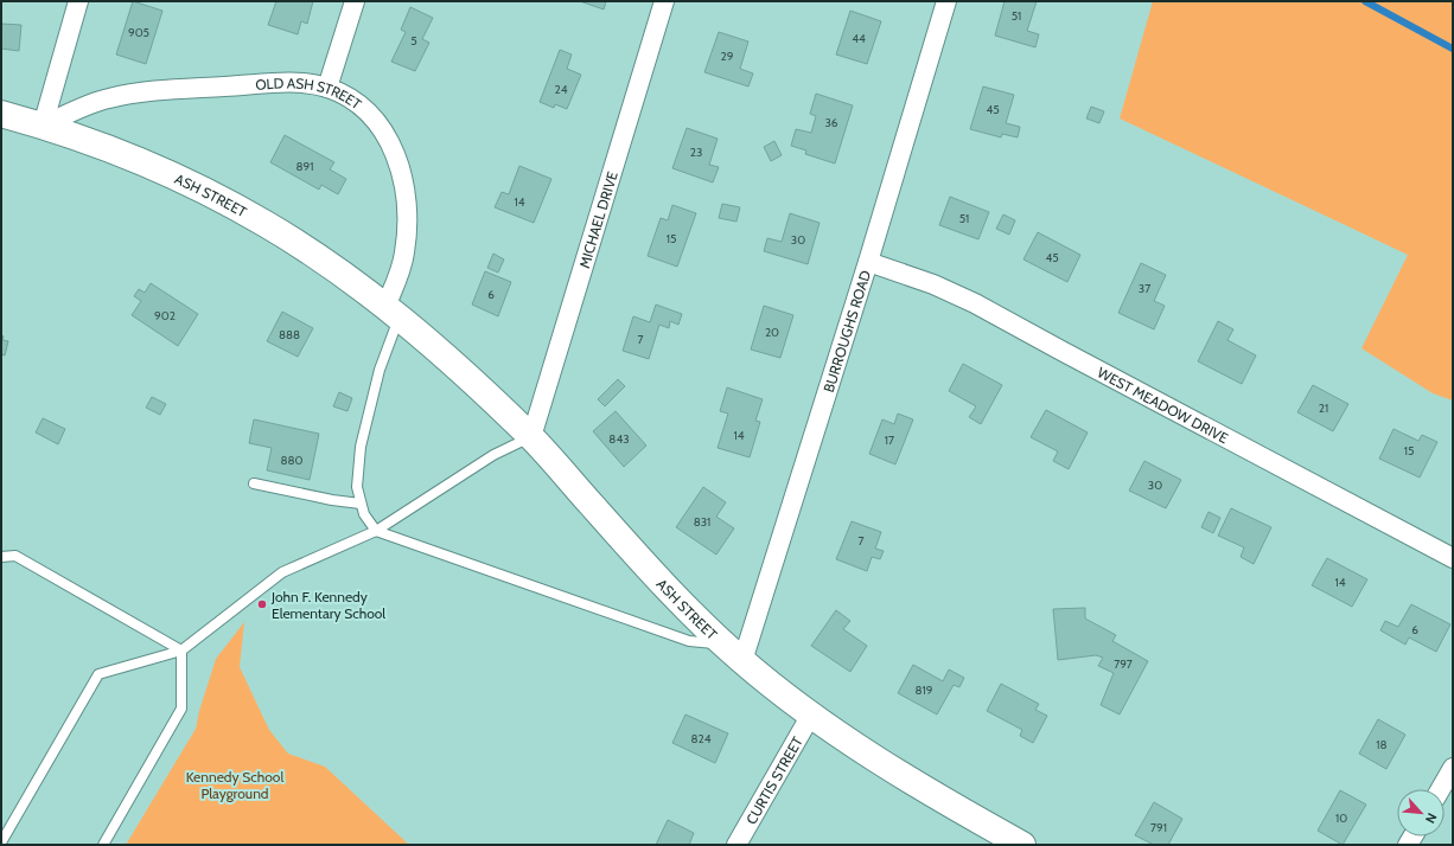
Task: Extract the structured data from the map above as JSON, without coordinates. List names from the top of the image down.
{
  "streets": {
    "street": [
      "OLD ASH STREET",
      "ASH STREET",
      "MICHAEL DRIVE",
      "BURROUGHS ROAD",
      "WEST MEADOW DRIVE",
      "CURTIS STREET"
    ]
  },
  "crossings": [
    ["OLD ASH STREET", "ASH STREET"],
    ["ASH STREET", "MICHAEL DRIVE"],
    ["ASH STREET", "BURROUGHS ROAD"],
    ["ASH STREET", "CURTIS STREET"],
    ["BURROUGHS ROAD", "WEST MEADOW DRIVE"]
  ],
  "parks": ["Kennedy School Playground"],
  "places": ["John F. Kennedy Elementary School"],
  "house_numbers": [
    "51",
    "905",
    "44",
    "5",
    "29",
    "24",
    "45",
    "36",
    "23",
    "891",
    "14",
    "51",
    "15",
    "30",
    "45",
    "37",
    "6",
    "902",
    "20",
    "888",
    "7",
    "21",
    "14",
    "843",
    "17",
    "15",
    "880",
    "30",
    "831",
    "7",
    "14",
    "6",
    "797",
    "819",
    "824",
    "18",
    "10",
    "791"
  ],
  "north": "bottom right"
}
